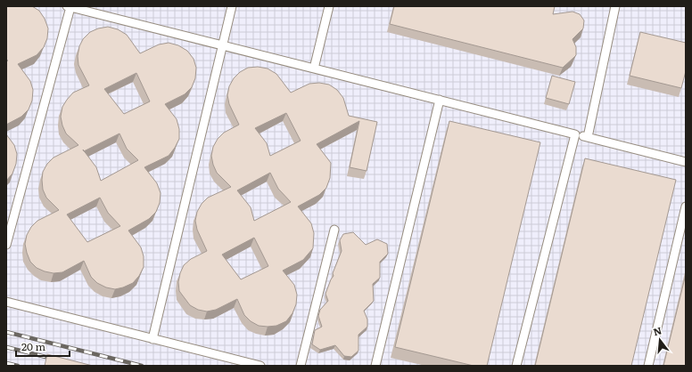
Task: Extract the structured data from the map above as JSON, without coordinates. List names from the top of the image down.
{
  "scale_bar": "20 m",
  "north": "top"
}
